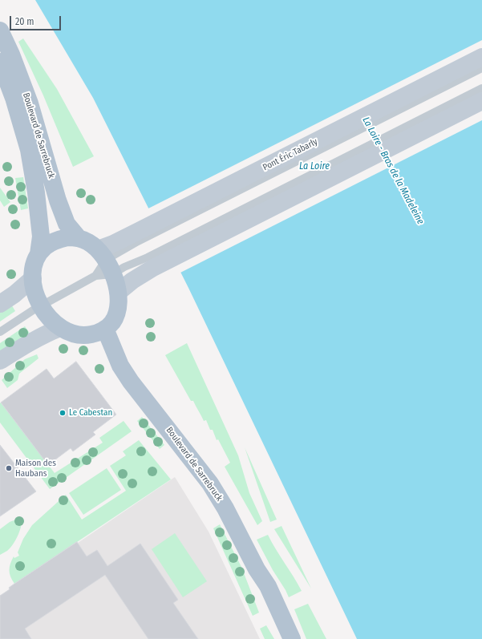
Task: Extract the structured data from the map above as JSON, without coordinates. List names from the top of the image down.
{
  "streets": {
    "main road": ["Boulevard de Sarrebruck"],
    "street": ["Pont Éric Tabarly"]
  },
  "water": ["La Loire", "La Loire - Bras de la Madeleine"],
  "places": ["Le Cabestan", "Maison des Haubans"],
  "scale_bar": "20 m"
}
